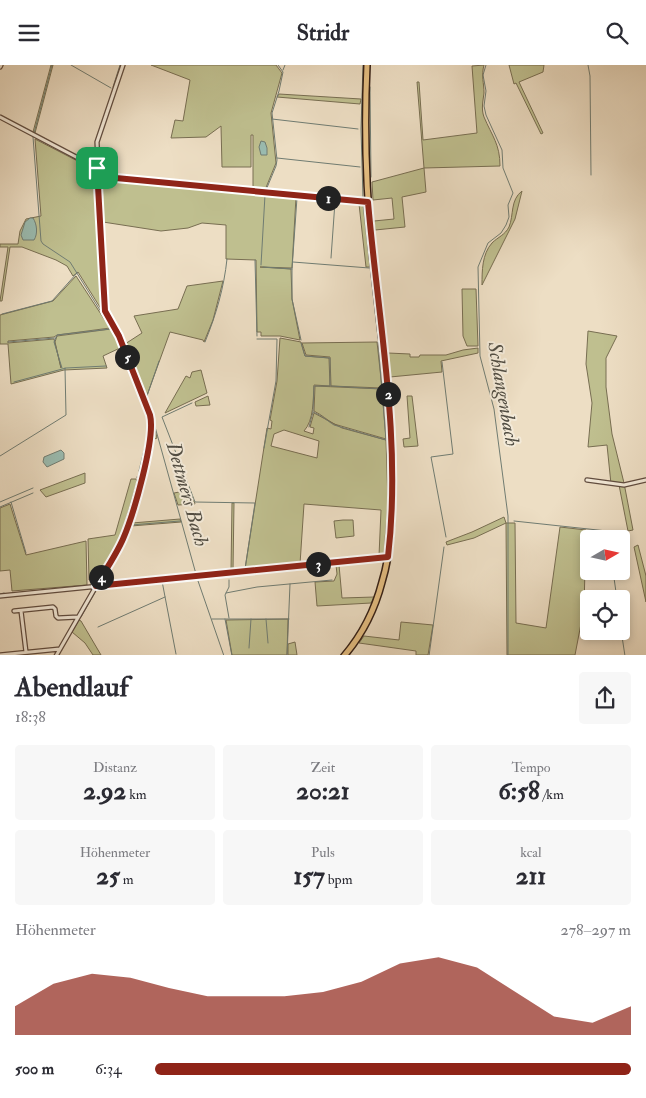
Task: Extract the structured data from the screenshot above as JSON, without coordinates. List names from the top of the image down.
{
  "water": ["Schlangenbach", "Dettmers Bach"],
  "north": "right",
  "page": {
    "header": "Stridr",
    "pins": [
      "1",
      "5",
      "2",
      "3",
      "4"
    ],
    "heading": ["Abendlauf", "18:38"],
    "stats": [
      ["Distanz", "2.92 km"],
      ["Zeit", "20:21"],
      ["Tempo", "6:58 /km"],
      ["Höhenmeter", "25 m"],
      ["Puls", "157 bpm"],
      ["kcal", "211"]
    ],
    "chart": ["Höhenmeter", "278–297 m"],
    "list": [
      {
        "name": "500 m",
        "note": "6:34"
      }
    ]
  }
}
